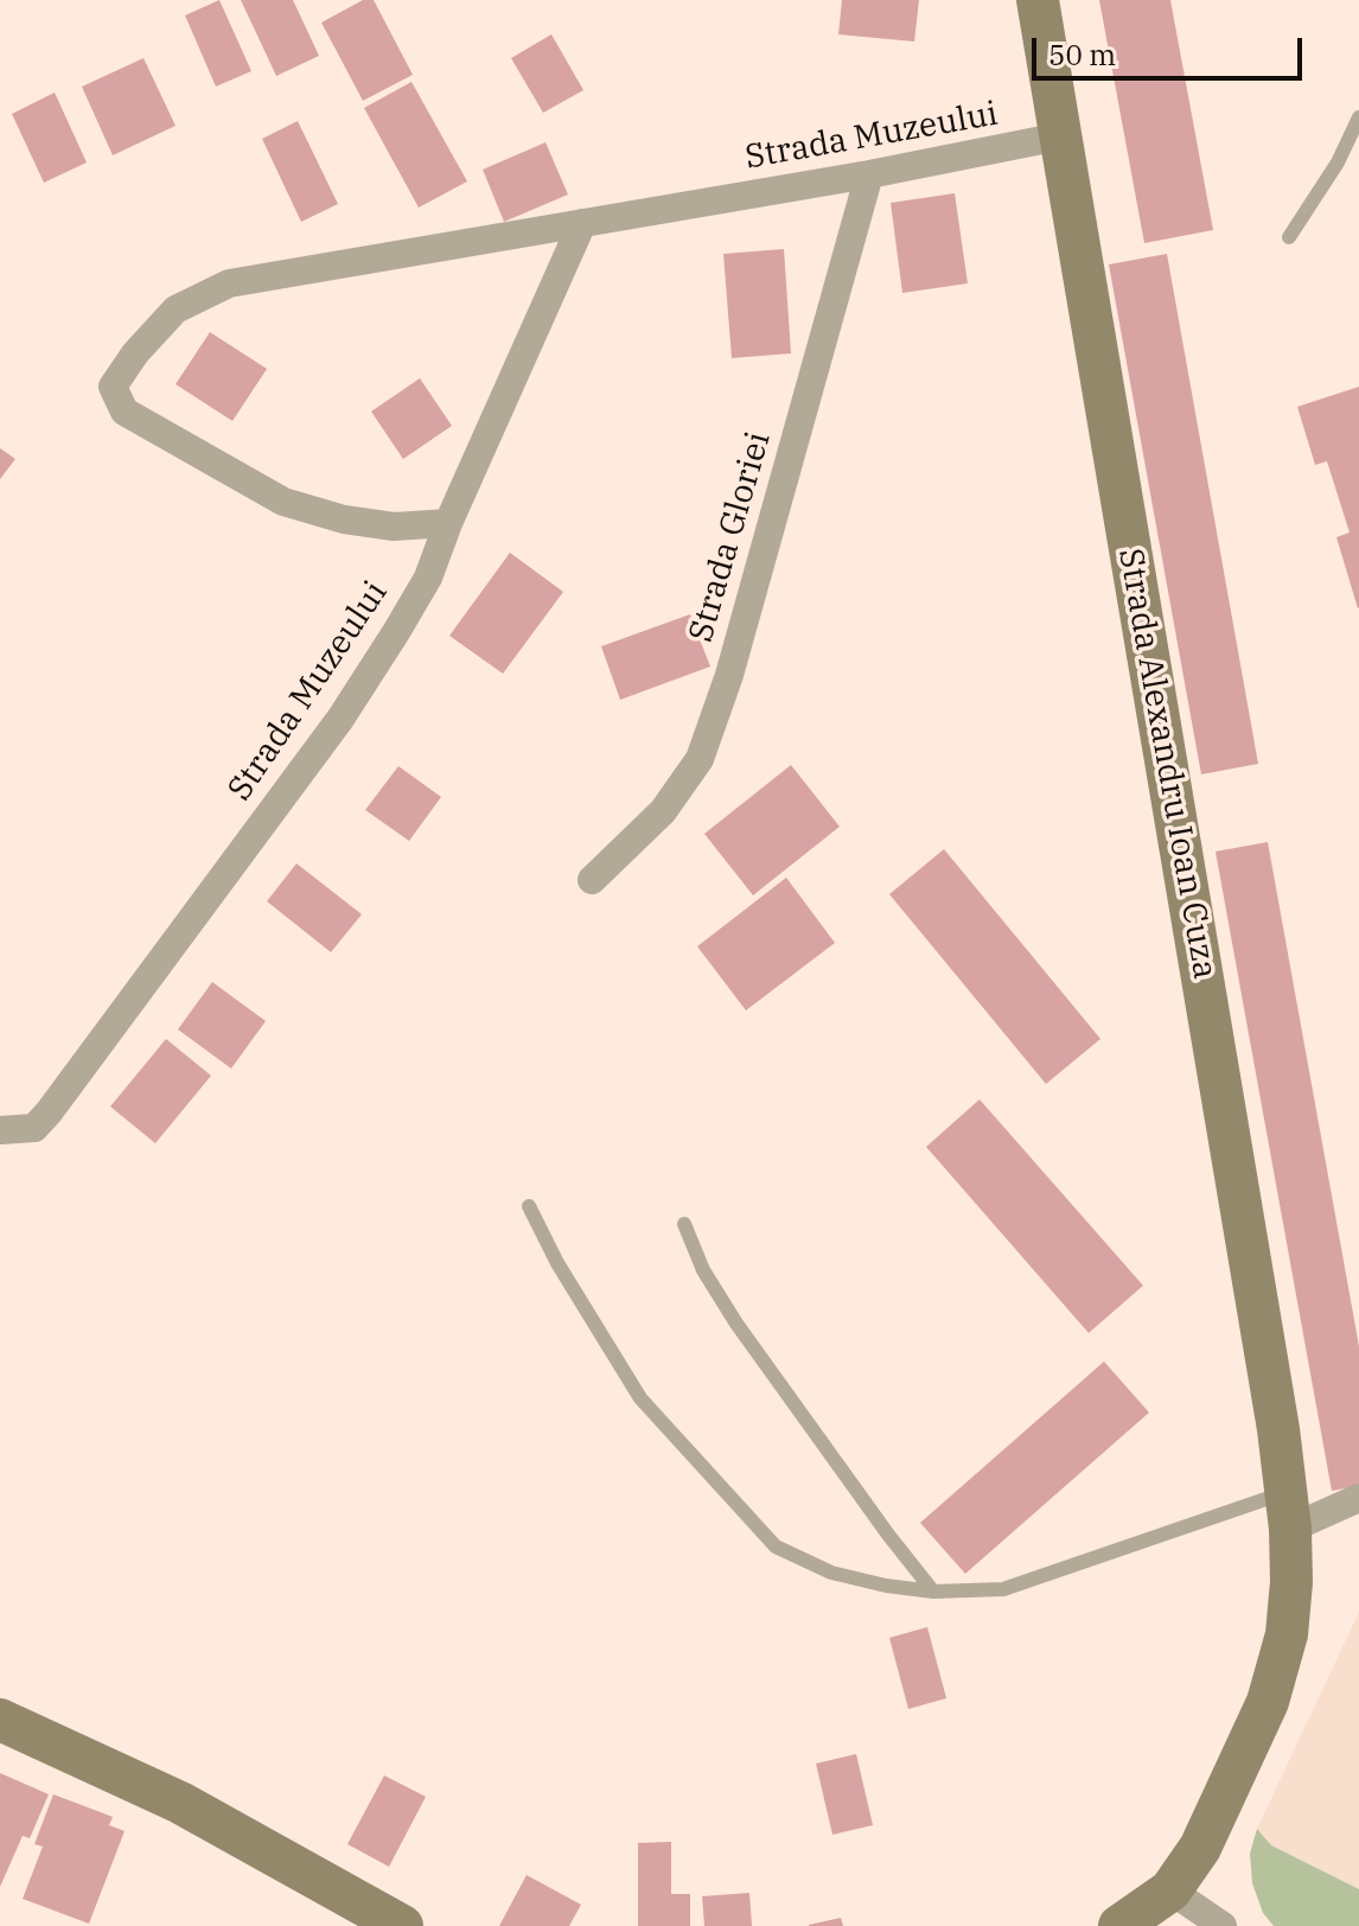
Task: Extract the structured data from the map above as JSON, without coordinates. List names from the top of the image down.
{
  "streets": {
    "main road": ["Strada Alexandru Ioan Cuza"],
    "street": ["Strada Muzeului", "Strada Gloriei"]
  },
  "crossings": [
    ["Strada Muzeului", "Strada Gloriei"],
    ["Strada Muzeului", "Strada Alexandru Ioan Cuza"]
  ],
  "scale_bar": "50 m"
}
